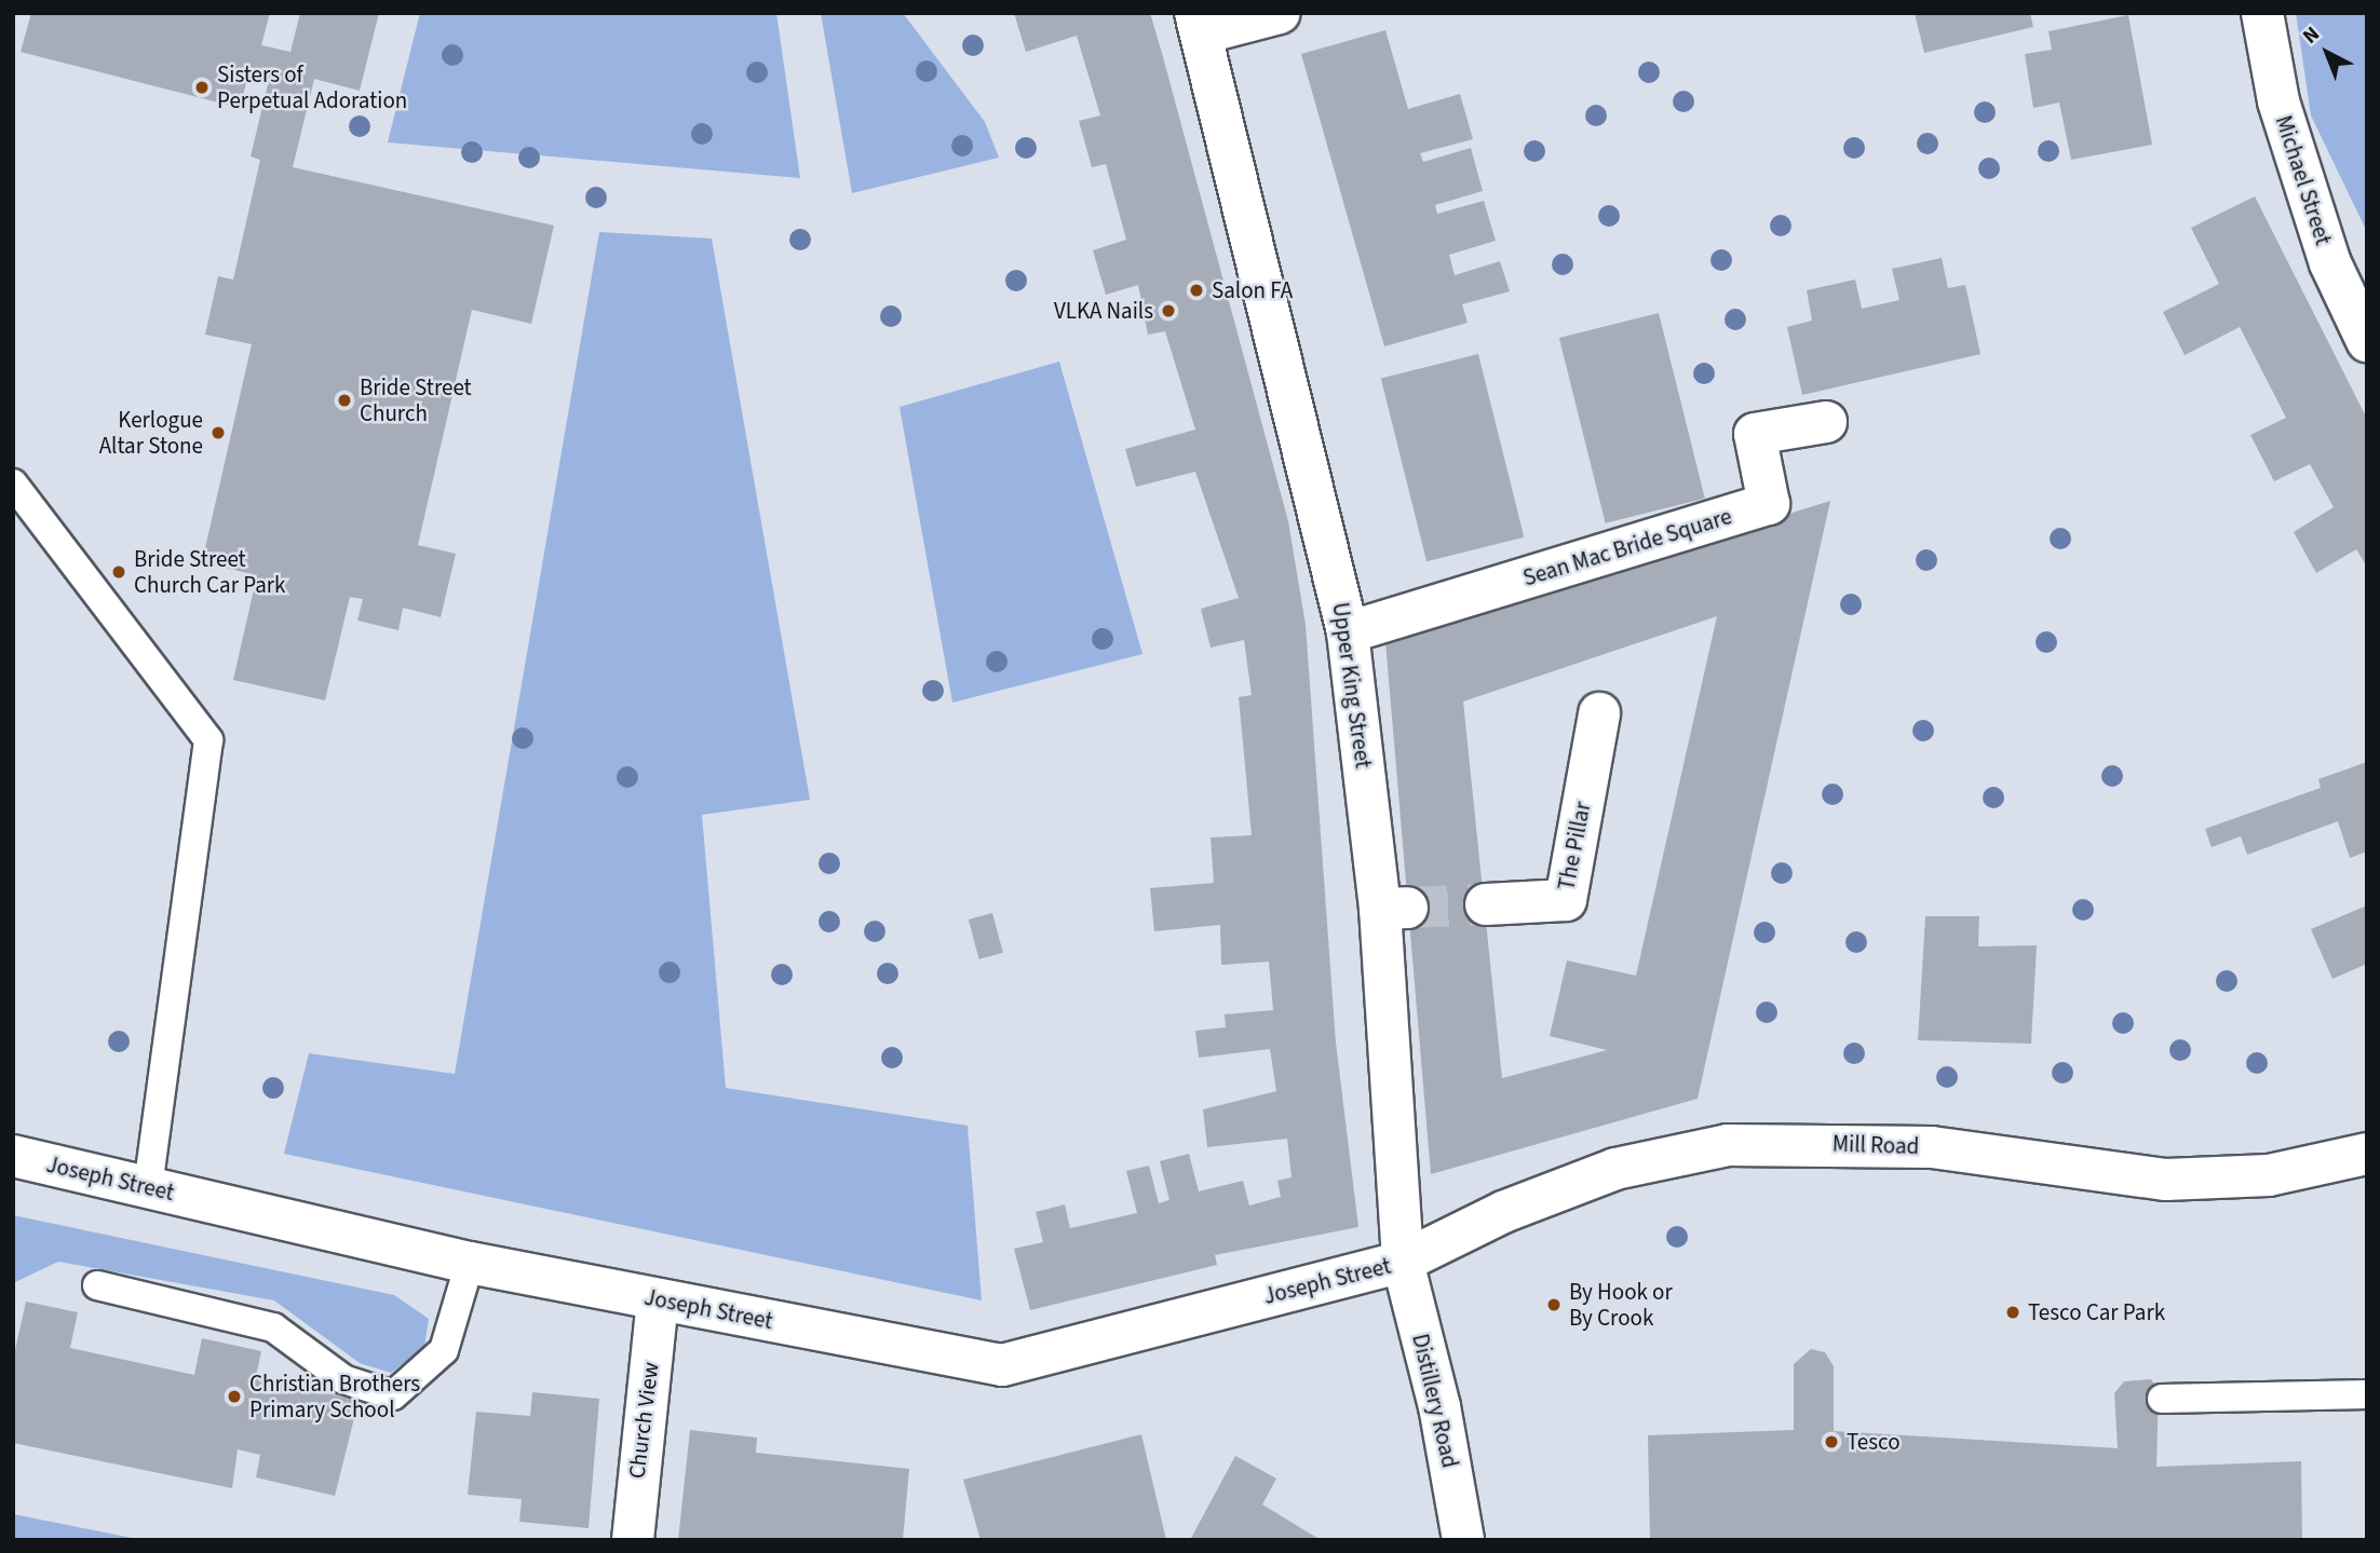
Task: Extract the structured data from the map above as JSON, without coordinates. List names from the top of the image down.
{
  "streets": {
    "main road": [
      "Michael Street",
      "Sean Mac Bride Square",
      "Upper King Street",
      "The Pillar",
      "Mill Road",
      "Joseph Street",
      "Distillery Road",
      "Church View"
    ]
  },
  "crossings": [
    ["Sean Mac Bride Square", "Upper King Street"],
    ["Upper King Street", "Mill Road"],
    ["Upper King Street", "Joseph Street"],
    ["Upper King Street", "Distillery Road"],
    ["Mill Road", "Joseph Street"],
    ["Mill Road", "Distillery Road"],
    ["Joseph Street", "Distillery Road"],
    ["Joseph Street", "Church View"]
  ],
  "places": [
    "Sisters of Perpetual Adoration",
    "Salon FA",
    "VLKA Nails",
    "Bride Street Church",
    "Kerlogue Altar Stone",
    "Bride Street Church Car Park",
    "By Hook or By Crook",
    "Tesco Car Park",
    "Christian Brothers Primary School",
    "Tesco"
  ],
  "north": "top left"
}
